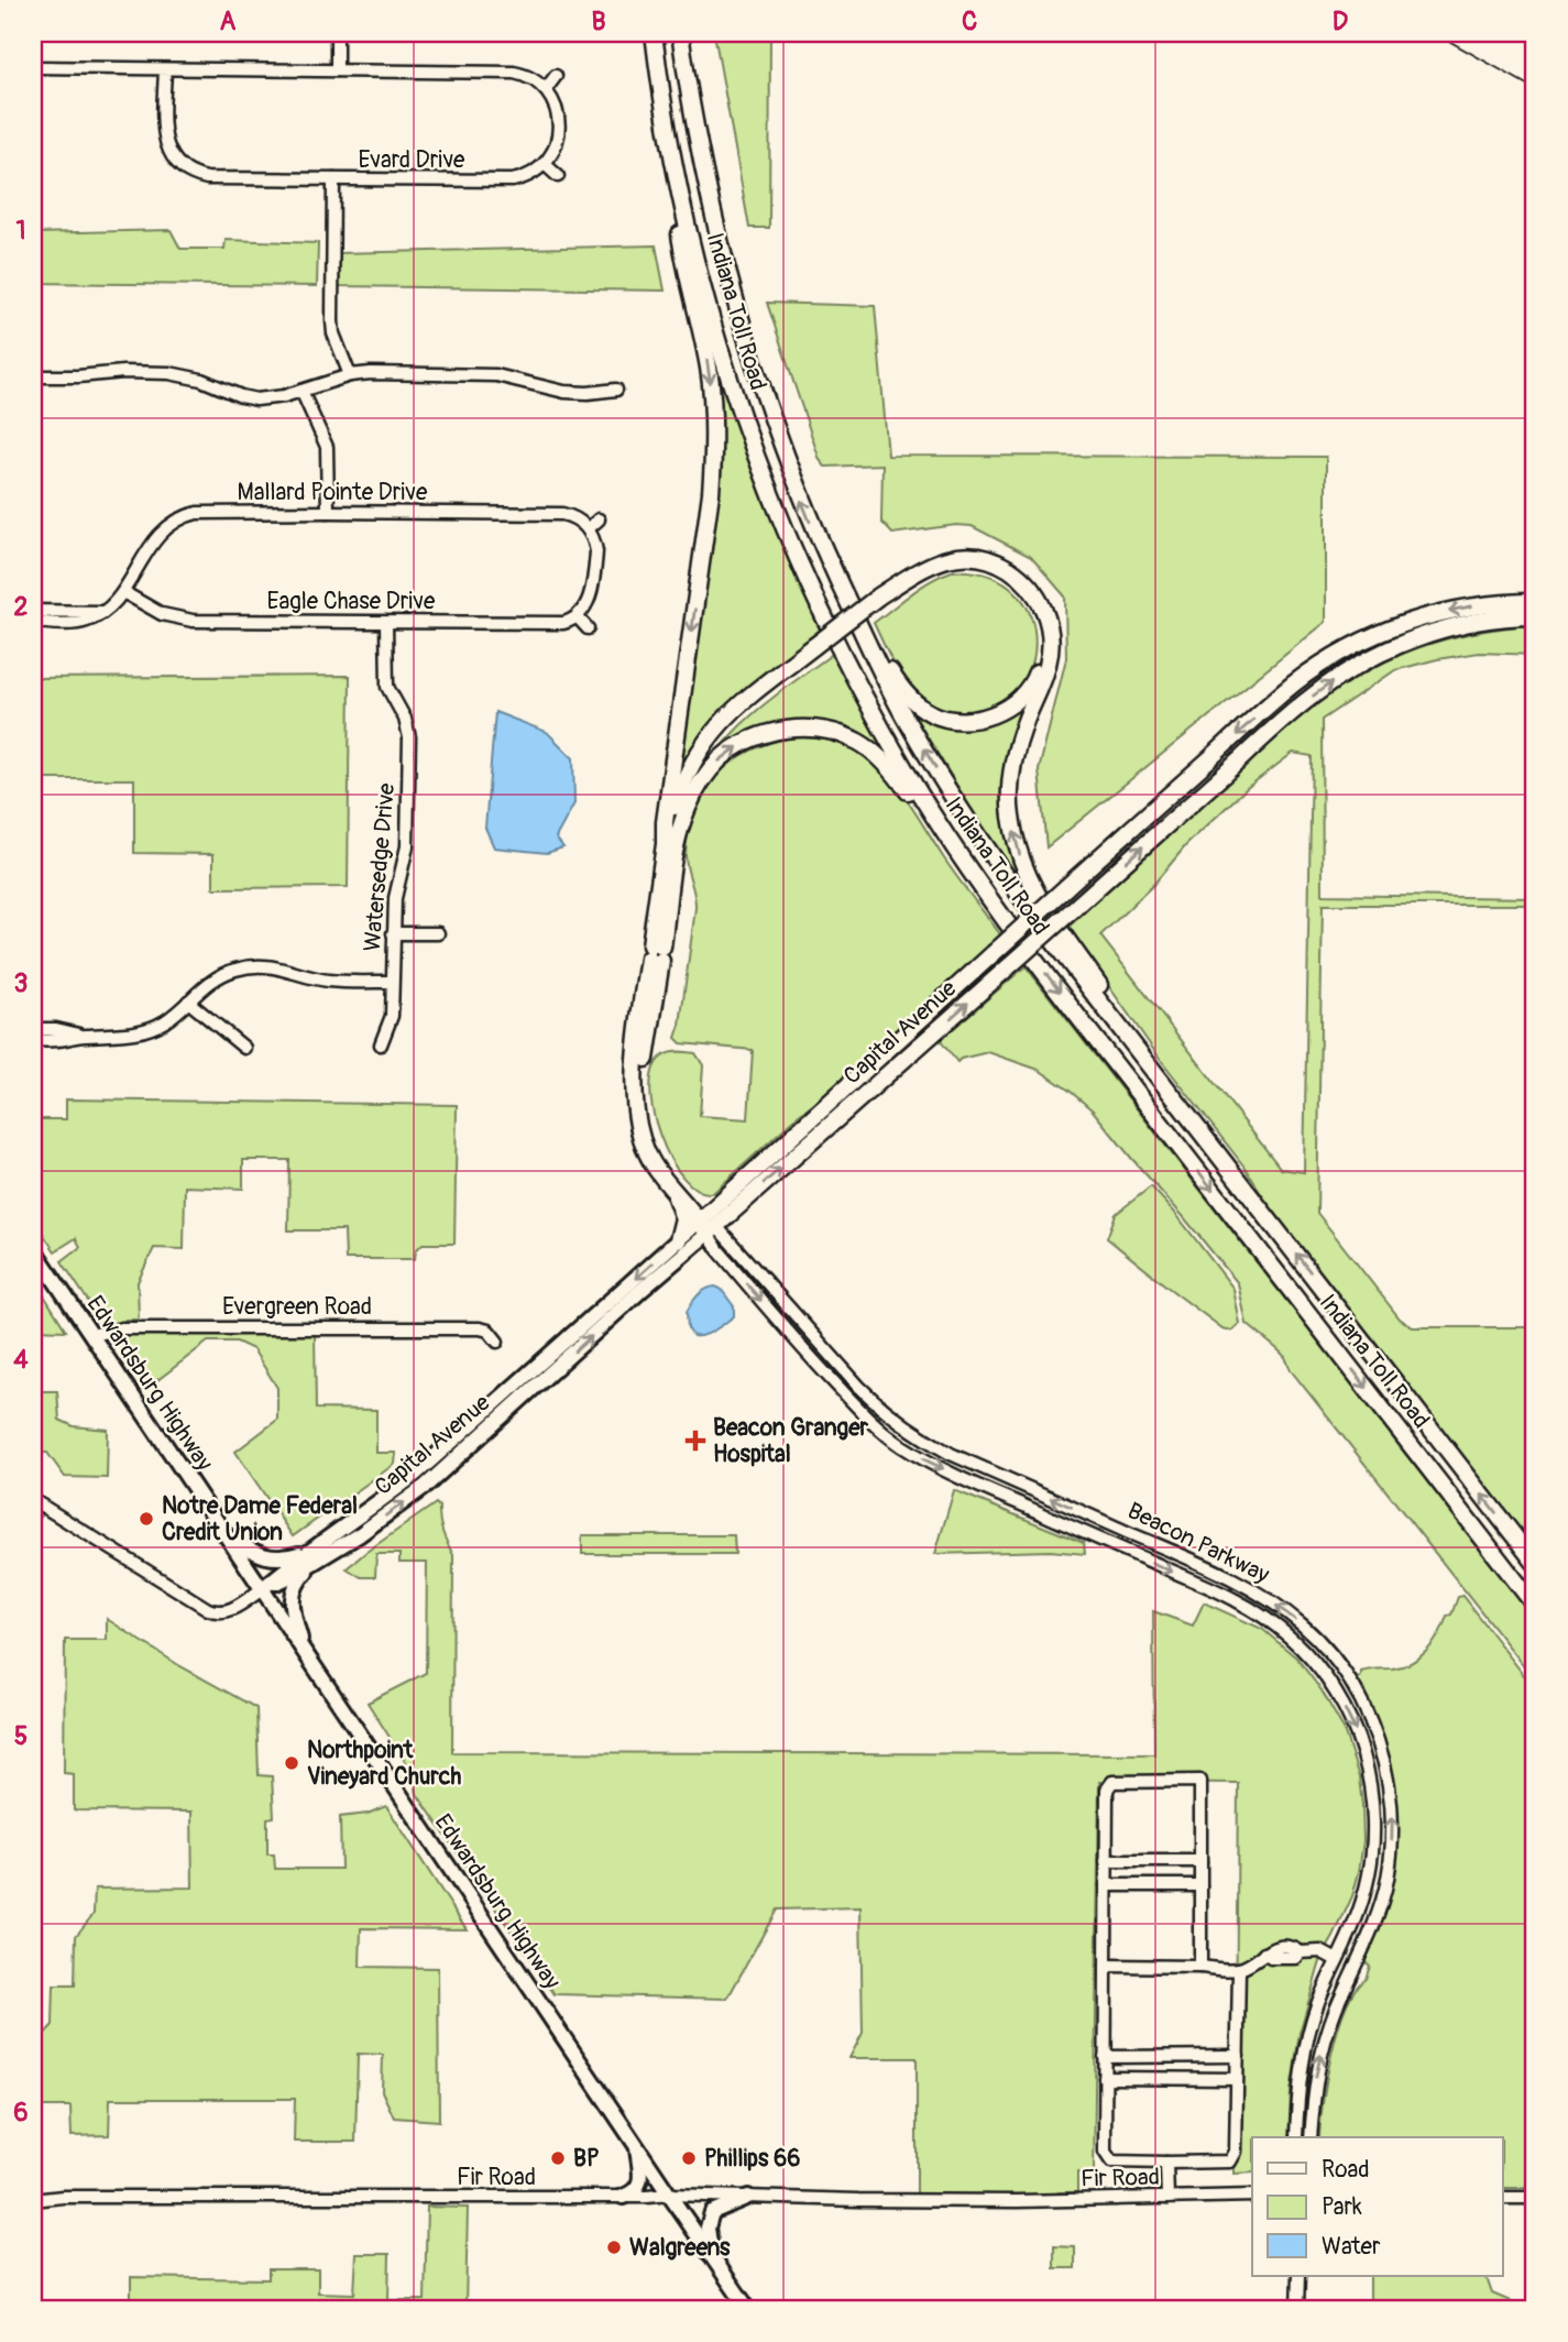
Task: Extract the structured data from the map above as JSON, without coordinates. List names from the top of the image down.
{
  "streets": {
    "highway": ["Indiana Toll Road", "Capital Avenue"],
    "main road": ["Edwardsburg Highway"],
    "street": [
      "Evard Drive",
      "Mallard Pointe Drive",
      "Eagle Chase Drive",
      "Watersedge Drive",
      "Evergreen Road",
      "Beacon Parkway",
      "Fir Road"
    ]
  },
  "crossings": [
    ["Mallard Pointe Drive", "Eagle Chase Drive"],
    ["Eagle Chase Drive", "Watersedge Drive"],
    ["Capital Avenue", "Edwardsburg Highway"],
    ["Capital Avenue", "Beacon Parkway"],
    ["Evergreen Road", "Edwardsburg Highway"],
    ["Edwardsburg Highway", "Fir Road"]
  ],
  "places": {
    "health": ["Beacon Granger Hospital"],
    "other": [
      "Notre Dame Federal Credit Union",
      "Northpoint Vineyard Church",
      "BP",
      "Phillips 66",
      "Walgreens"
    ]
  },
  "legend": ["Road", "Park", "Water"],
  "grid": {
    "columns": [
      "A",
      "B",
      "C",
      "D"
    ],
    "rows": [
      "1",
      "2",
      "3",
      "4",
      "5",
      "6"
    ]
  }
}
